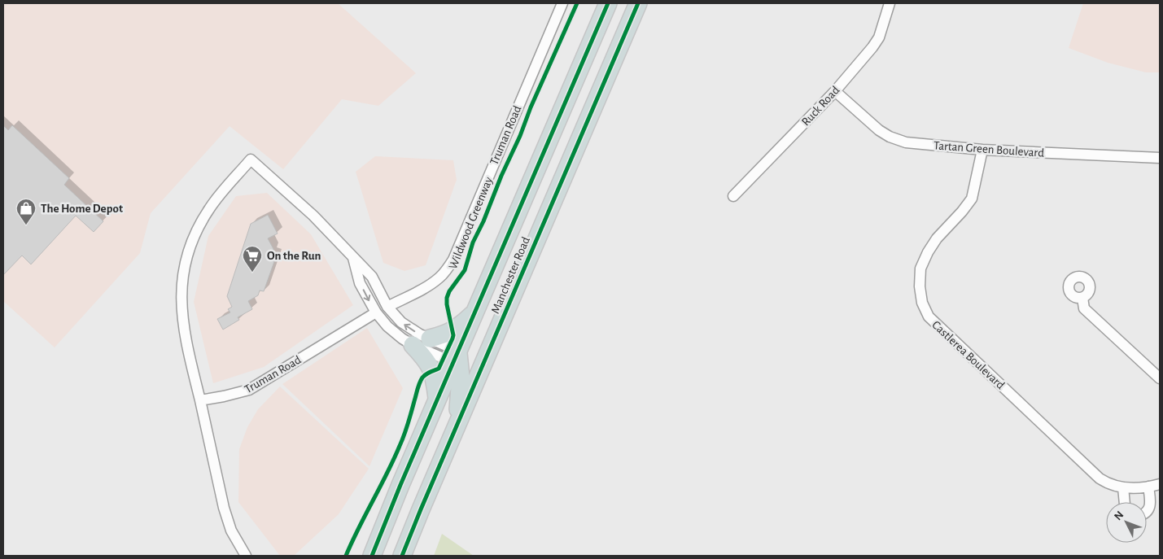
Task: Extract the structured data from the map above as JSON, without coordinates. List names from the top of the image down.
{
  "streets": {
    "highway": ["Manchester Road"],
    "street": [
      "Ruck Road",
      "Truman Road",
      "Tartan Green Boulevard",
      "Castlerea Boulevard"
    ],
    "cycle path": ["Wildwood Greenway"]
  },
  "crossings": [
    ["Ruck Road", "Tartan Green Boulevard"],
    ["Tartan Green Boulevard", "Castlerea Boulevard"]
  ],
  "places": {
    "shop": ["The Home Depot"],
    "supermarket": ["On the Run"]
  },
  "north": "top left"
}
